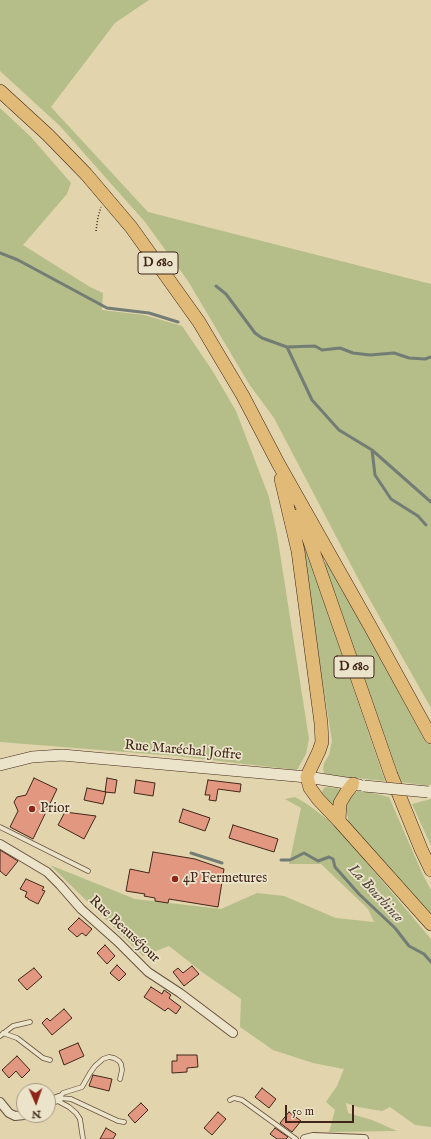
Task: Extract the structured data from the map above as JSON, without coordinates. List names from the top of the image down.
{
  "streets": {
    "main road": ["D 680", "Rue Maréchal Joffre"],
    "street": ["Rue Beauséjour"]
  },
  "water": ["La Bourbince"],
  "places": ["Prior", "4P Fermetures"],
  "scale_bar": "50 m",
  "north": "bottom"
}
